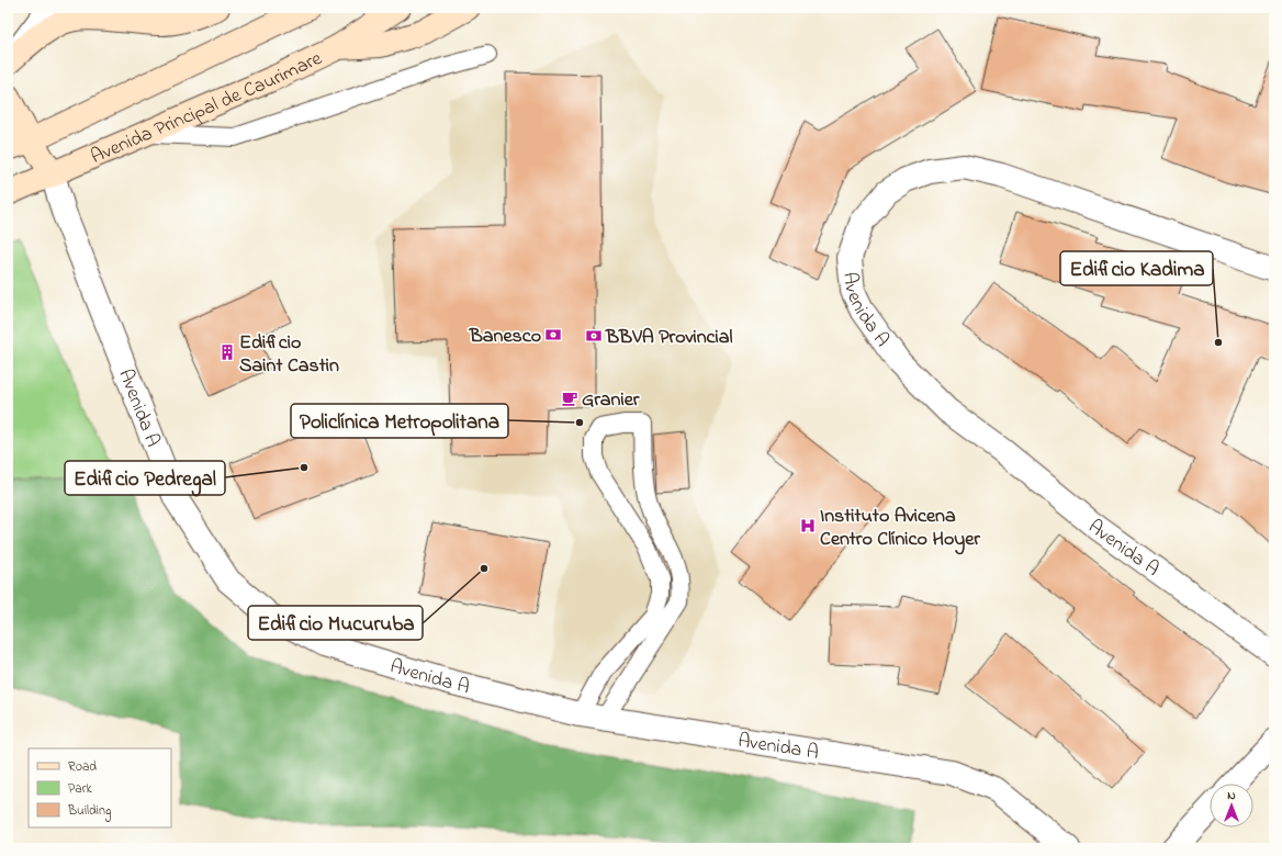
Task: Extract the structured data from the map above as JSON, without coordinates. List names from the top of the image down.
{
  "streets": {
    "main road": ["Avenida Principal de Caurimare"],
    "street": ["Avenida A"]
  },
  "crossings": [
    ["Avenida Principal de Caurimare", "Avenida A"]
  ],
  "places": {
    "bank": ["Banesco", "BBVA Provincial"],
    "other": [
      "Edificio Kadima",
      "Policlínica Metropolitana",
      "Edificio Pedregal",
      "Edificio Mucuruba"
    ],
    "building": ["Edificio Saint Castin"],
    "cafe": ["Granier"],
    "hospital": ["Instituto Avicena Centro Clínico Hoyer"]
  },
  "legend": ["Road", "Park", "Building"],
  "north": "top"
}
